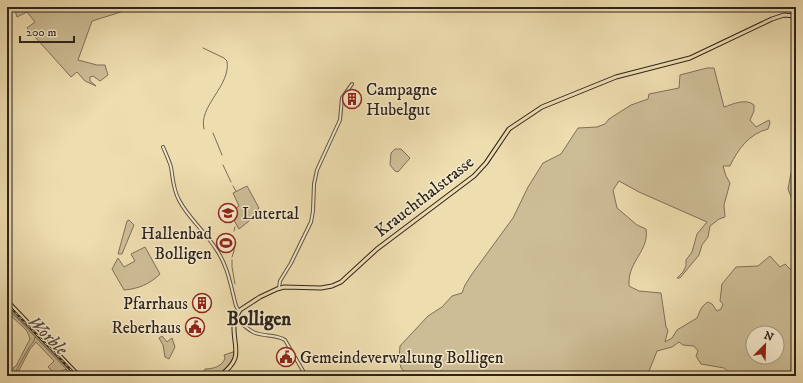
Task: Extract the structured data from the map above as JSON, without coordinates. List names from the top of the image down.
{
  "streets": {
    "main road": ["Krauchthalstrasse"]
  },
  "districts": ["Bolligen"],
  "water": ["Worble"],
  "places": {
    "building": ["Campagne Hubelgut", "Pfarrhaus"],
    "school or university": ["Lutertal"],
    "sports": ["Hallenbad Bolligen"],
    "public building": ["Reberhaus", "Gemeindeverwaltung Bolligen"]
  },
  "scale_bar": "200 m",
  "north": "top right"
}
